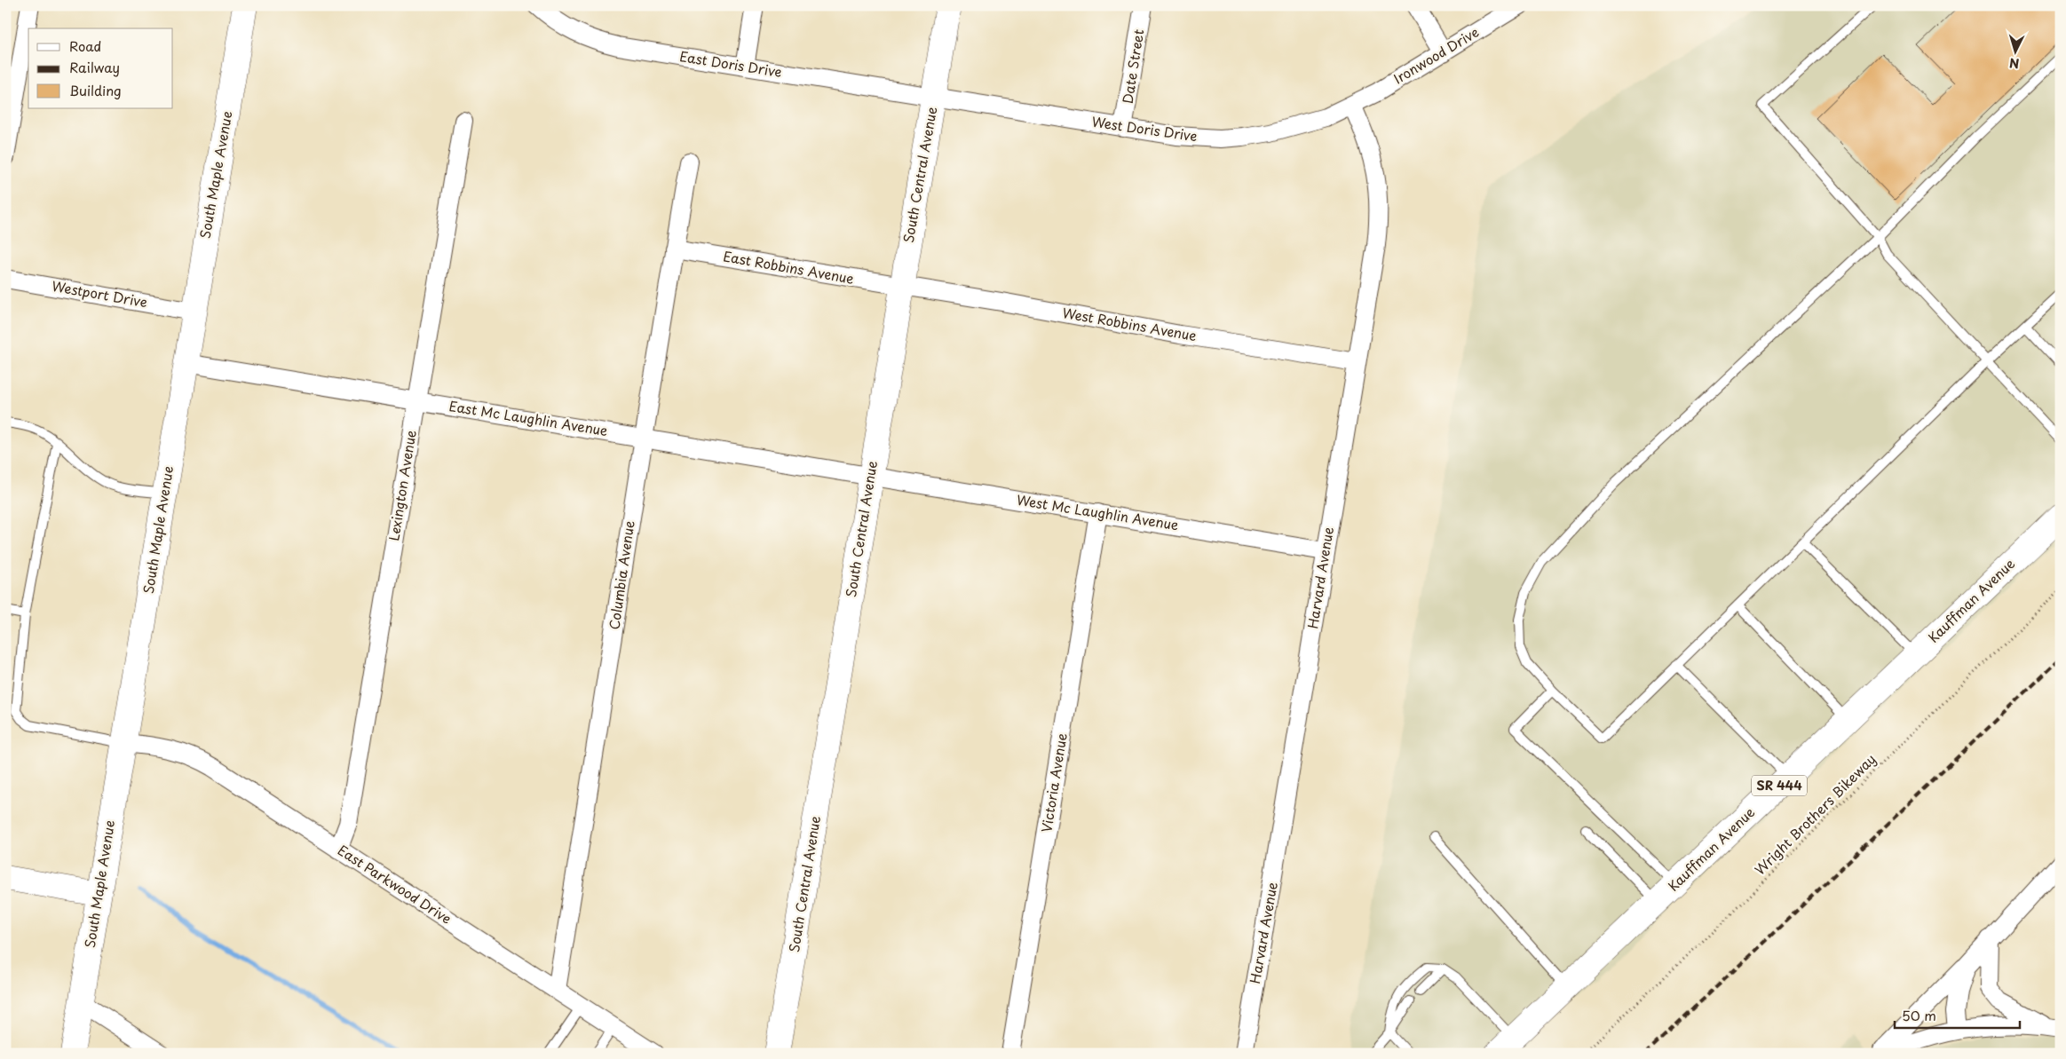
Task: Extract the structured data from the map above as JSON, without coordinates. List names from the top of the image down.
{
  "streets": {
    "main road": [
      "South Maple Avenue",
      "South Central Avenue",
      "Kauffman Avenue",
      "SR 444"
    ],
    "street": [
      "Ironwood Drive",
      "East Doris Drive",
      "Date Street",
      "West Doris Drive",
      "East Robbins Avenue",
      "Westport Drive",
      "West Robbins Avenue",
      "East Mc Laughlin Avenue",
      "Lexington Avenue",
      "West Mc Laughlin Avenue",
      "Columbia Avenue",
      "Harvard Avenue",
      "Victoria Avenue",
      "East Parkwood Drive"
    ],
    "path": ["Wright Brothers Bikeway"]
  },
  "crossings": [
    ["Ironwood Drive", "West Doris Drive"],
    ["Ironwood Drive", "Harvard Avenue"],
    ["East Doris Drive", "West Doris Drive"],
    ["East Doris Drive", "South Central Avenue"],
    ["Date Street", "West Doris Drive"],
    ["West Doris Drive", "South Central Avenue"],
    ["West Doris Drive", "Harvard Avenue"],
    ["South Maple Avenue", "Westport Drive"],
    ["South Maple Avenue", "East Mc Laughlin Avenue"],
    ["South Maple Avenue", "East Parkwood Drive"],
    ["South Central Avenue", "East Robbins Avenue"],
    ["South Central Avenue", "West Robbins Avenue"],
    ["South Central Avenue", "East Mc Laughlin Avenue"],
    ["South Central Avenue", "West Mc Laughlin Avenue"],
    ["East Robbins Avenue", "West Robbins Avenue"],
    ["East Robbins Avenue", "Columbia Avenue"],
    ["West Robbins Avenue", "Harvard Avenue"],
    ["East Mc Laughlin Avenue", "Lexington Avenue"],
    ["East Mc Laughlin Avenue", "West Mc Laughlin Avenue"],
    ["East Mc Laughlin Avenue", "Columbia Avenue"],
    ["Lexington Avenue", "East Parkwood Drive"],
    ["West Mc Laughlin Avenue", "Harvard Avenue"],
    ["West Mc Laughlin Avenue", "Victoria Avenue"],
    ["Columbia Avenue", "East Parkwood Drive"]
  ],
  "legend": ["Road", "Railway", "Building"],
  "scale_bar": "50 m",
  "north": "bottom"
}
